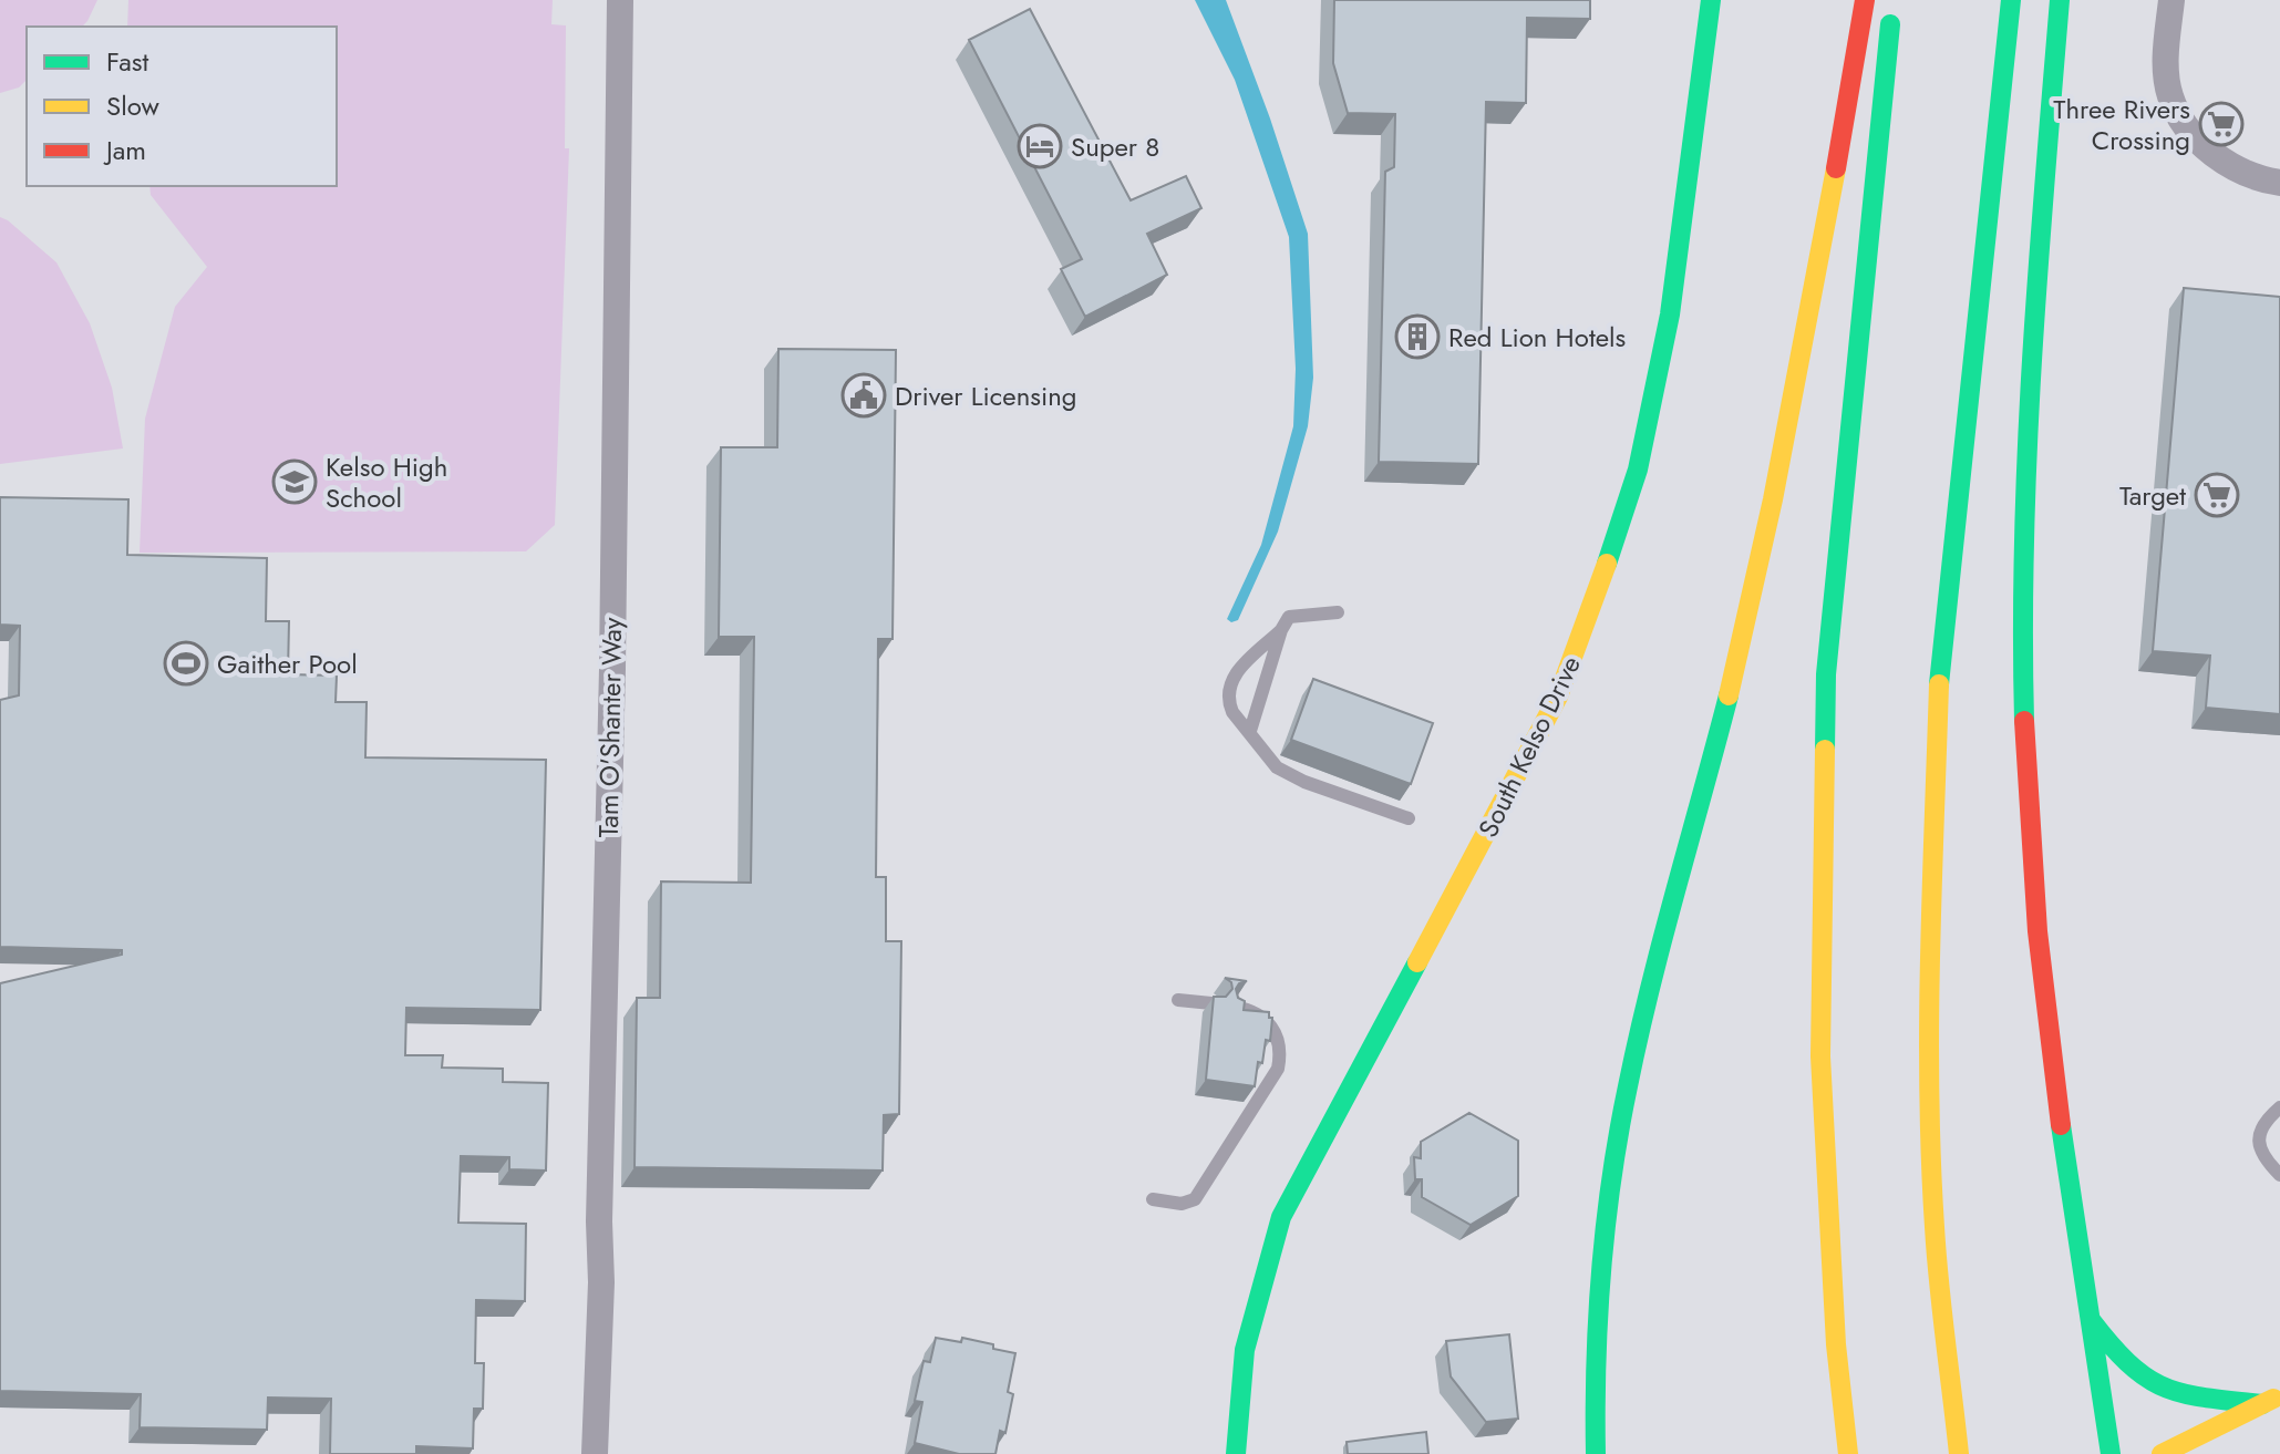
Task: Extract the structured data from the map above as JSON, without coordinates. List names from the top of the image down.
{
  "streets": {
    "main road": ["South Kelso Drive"],
    "street": ["Tam O'Shanter Way"]
  },
  "places": {
    "supermarket": ["Three Rivers Crossing", "Target"],
    "hotel": ["Super 8"],
    "building": ["Red Lion Hotels"],
    "public building": ["Driver Licensing"],
    "school or university": ["Kelso High School"],
    "sports": ["Gaither Pool"]
  },
  "legend": ["Fast", "Slow", "Jam"]
}
